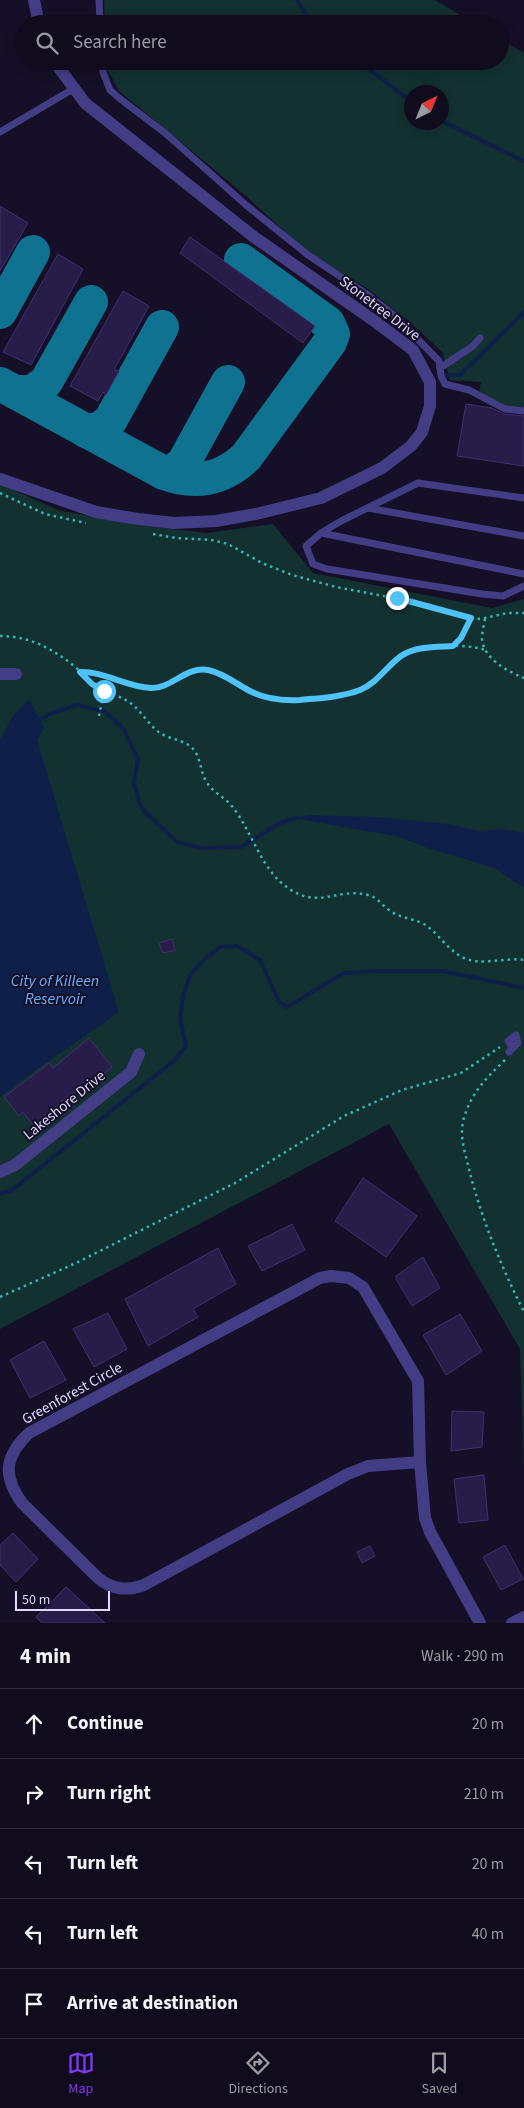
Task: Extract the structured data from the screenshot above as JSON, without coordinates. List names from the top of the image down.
{
  "streets": {
    "street": ["Stonetree Drive", "Lakeshore Drive", "Greenforest Circle"]
  },
  "water": ["City of Killeen Reservoir"],
  "scale_bar": "50 m",
  "north": "top right",
  "page": {
    "search": "Search here",
    "scale": "50 m",
    "heading": ["4 min", "Walk · 290 m"],
    "list": [
      ["Continue", "20 m"],
      ["Turn right", "210 m"],
      ["Turn left", "20 m"],
      ["Turn left", "40 m"],
      "Arrive at destination"
    ],
    "nav": ["Map", "Directions", "Saved"]
  }
}
